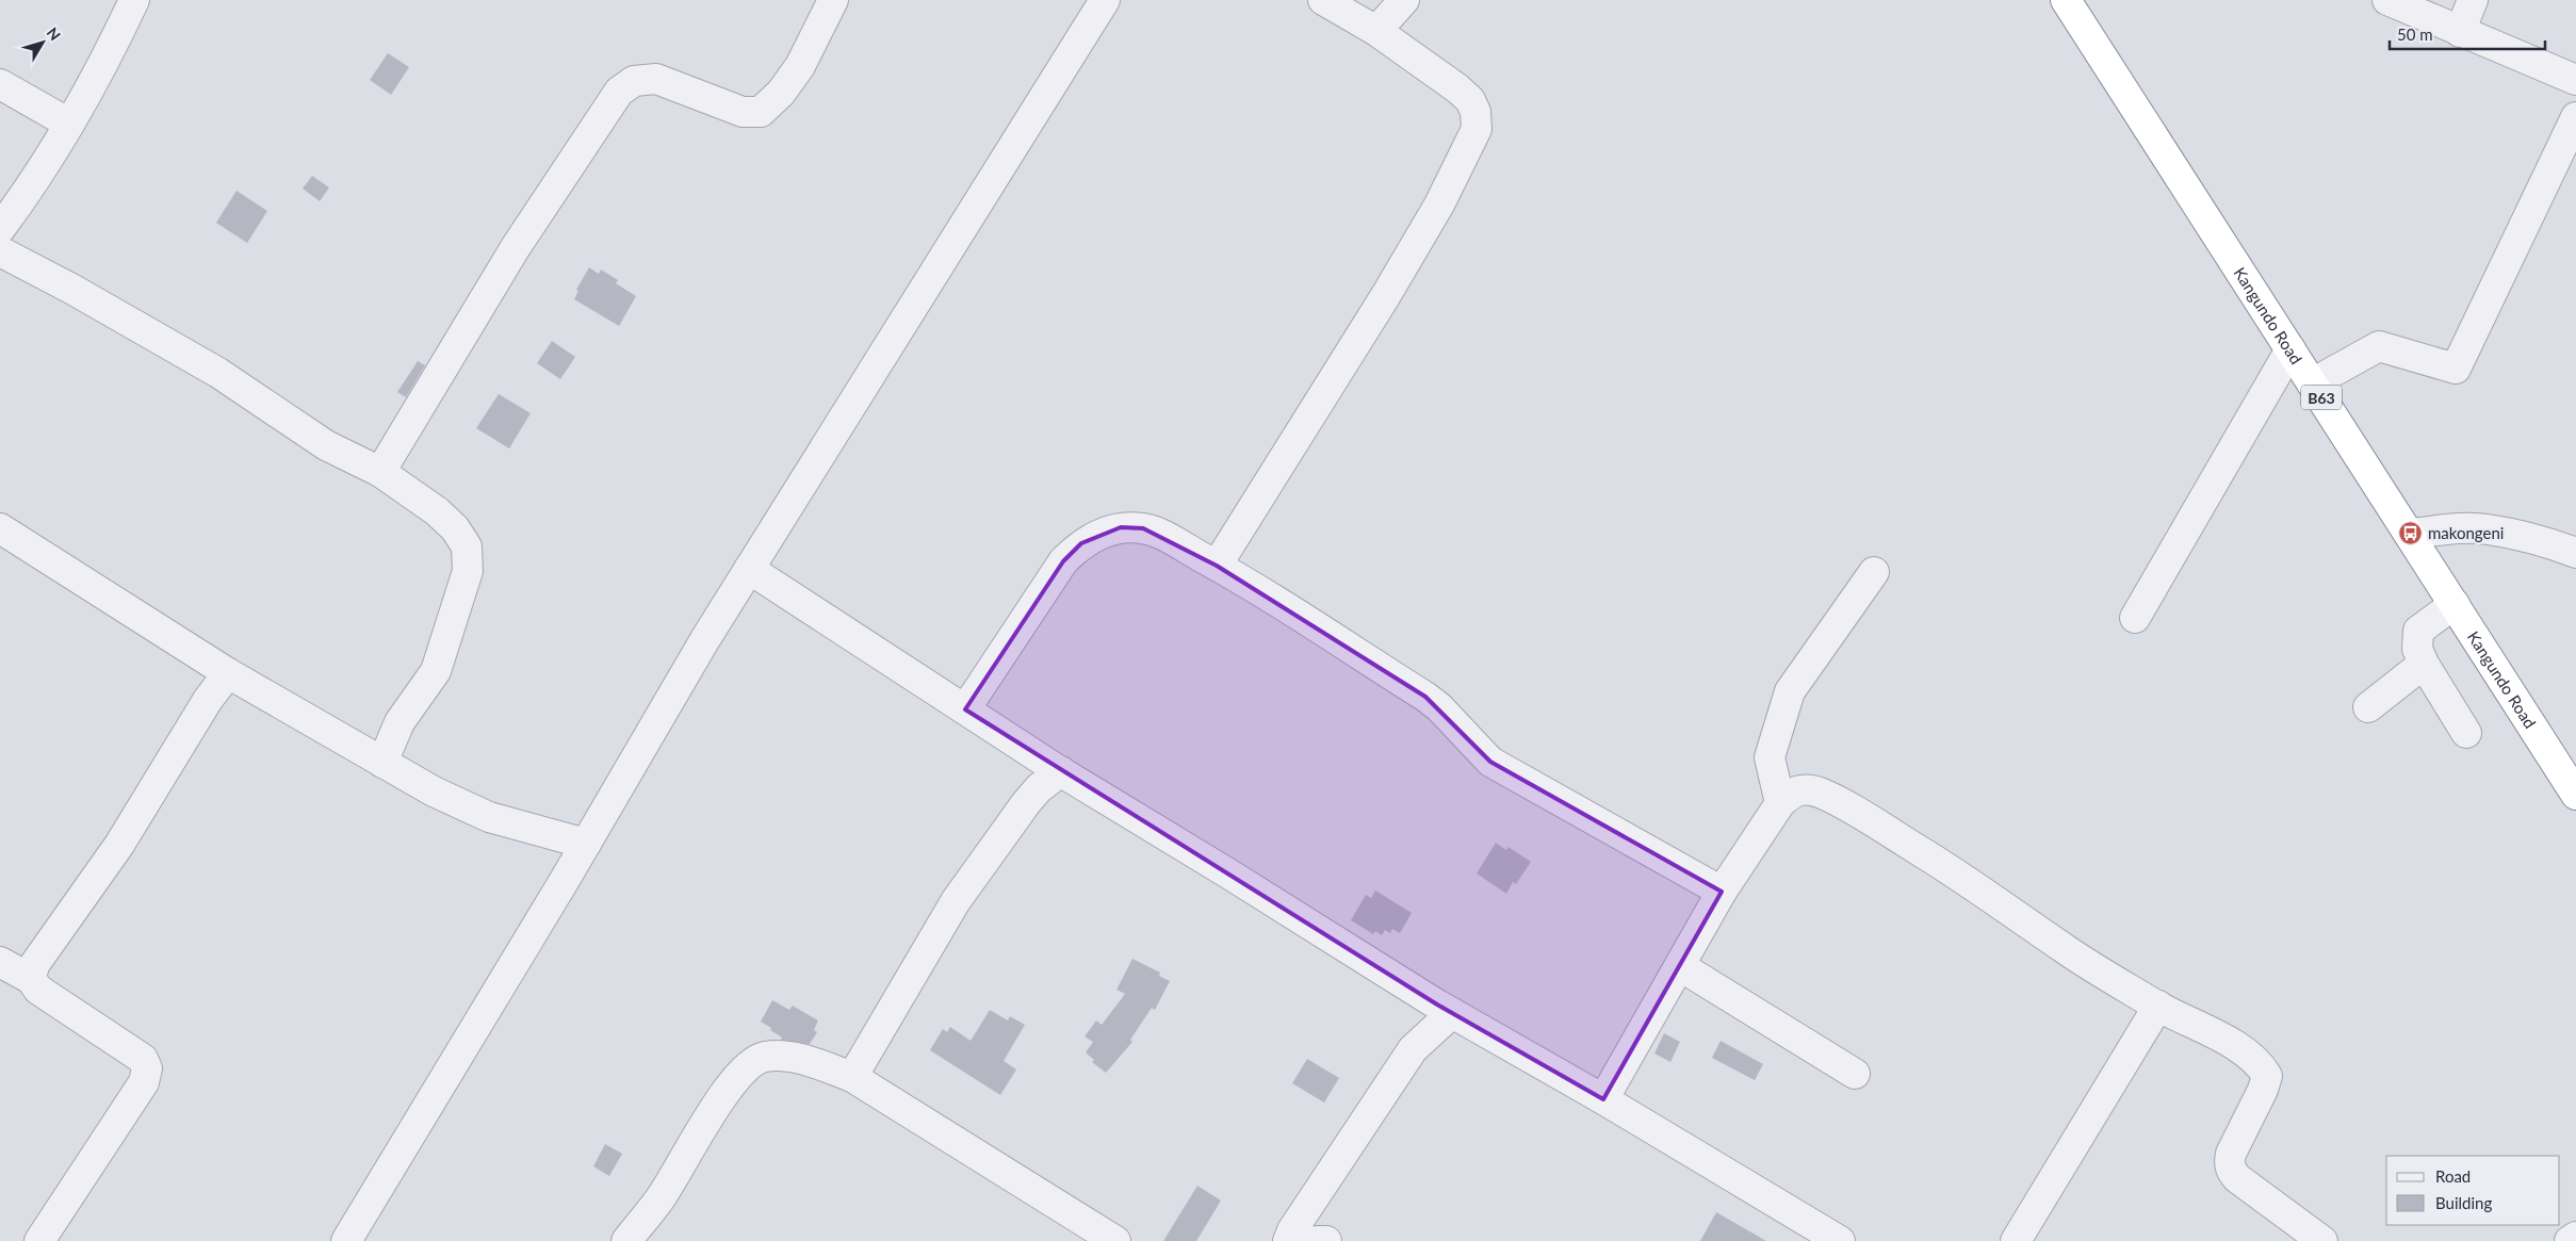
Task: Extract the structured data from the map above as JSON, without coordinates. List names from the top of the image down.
{
  "streets": {
    "highway": ["Kangundo Road", "B63"]
  },
  "places": {
    "bus stop": ["makongeni"]
  },
  "legend": ["Road", "Building"],
  "scale_bar": "50 m",
  "north": "top right"
}
